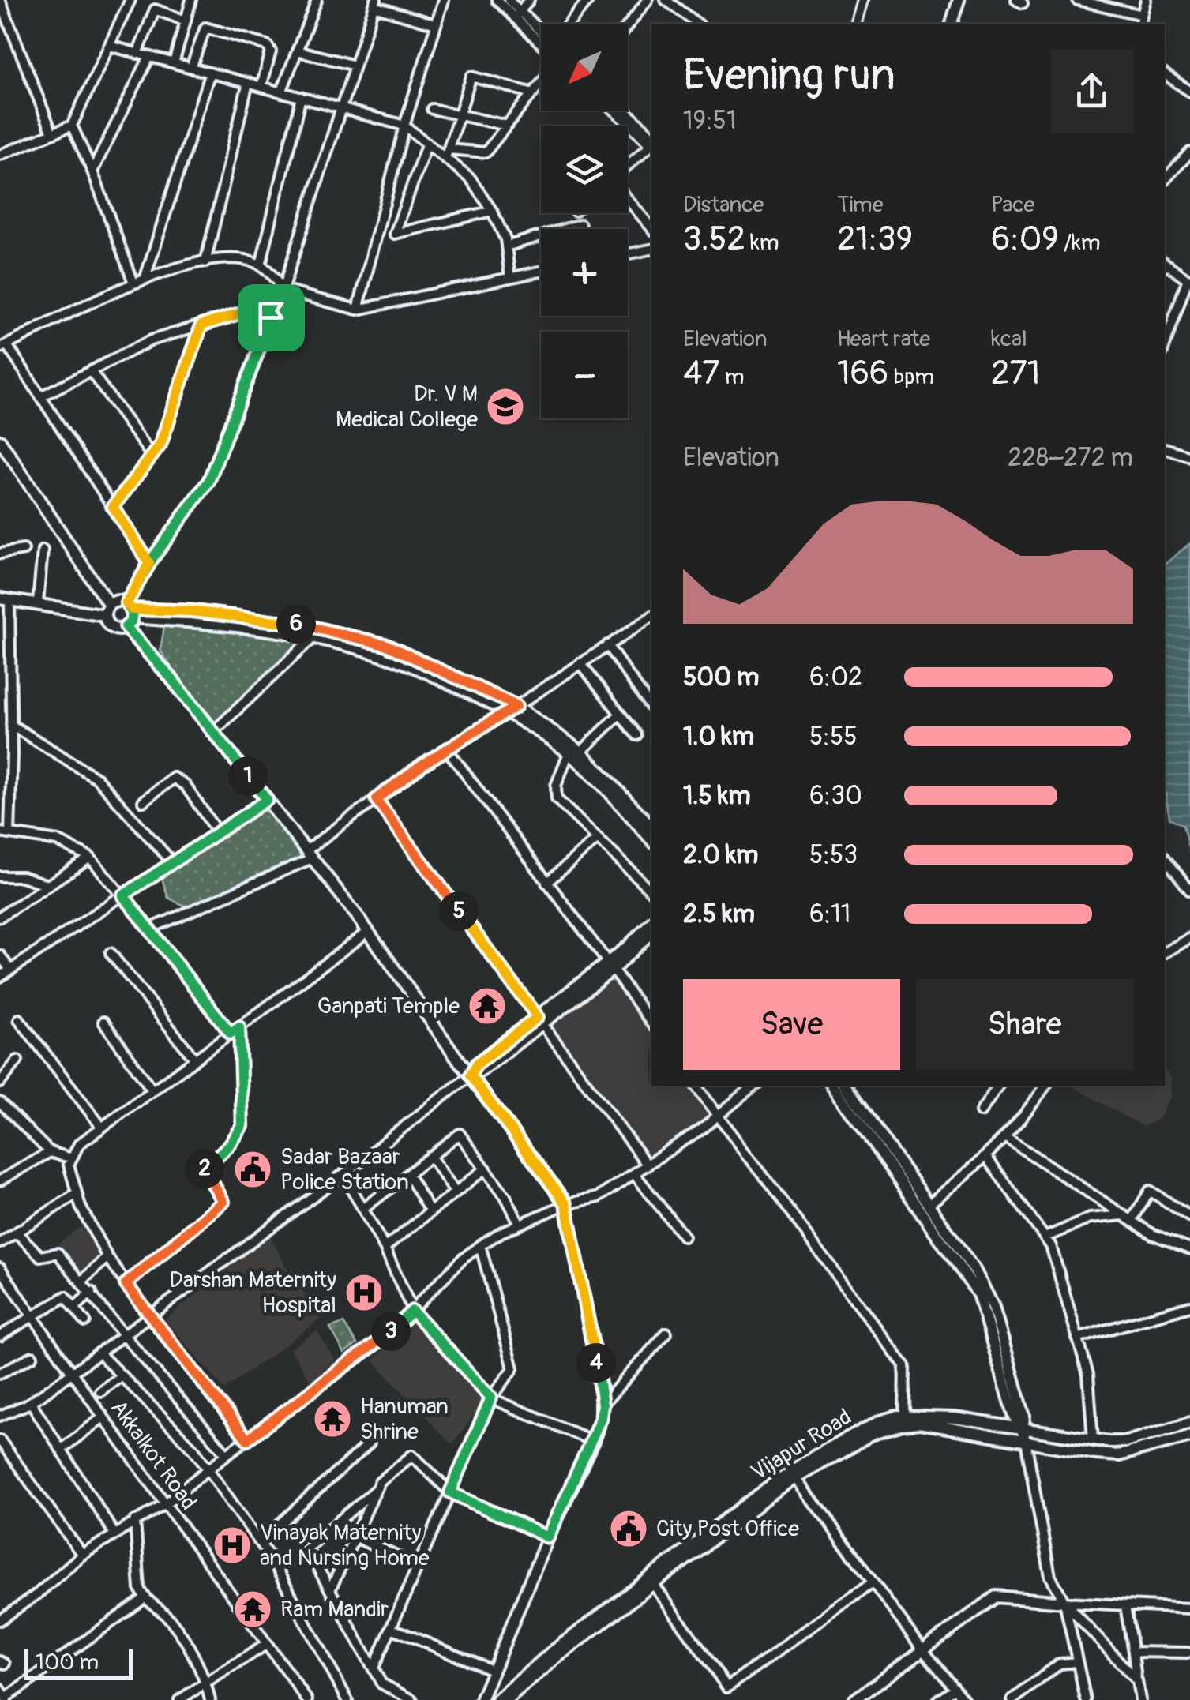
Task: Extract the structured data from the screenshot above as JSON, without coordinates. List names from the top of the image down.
{
  "streets": {
    "main road": ["Vijapur Road"],
    "street": ["Akkalkot Road"]
  },
  "places": {
    "school or university": ["Dr. V M Medical College"],
    "temple": ["Ganpati Temple", "Hanuman Shrine", "Ram Mandir"],
    "public building": ["Sadar Bazaar Police Station", "City Post Office"],
    "hospital": ["Darshan Maternity Hospital", "Vinayak Maternity and Nursing Home"]
  },
  "scale_bar": "100 m",
  "north": "bottom left",
  "page": {
    "map_buttons": ["+", "−"],
    "heading": ["Evening run", "19:51"],
    "stats": [
      ["Distance", "3.52 km"],
      ["Time", "21:39"],
      ["Pace", "6:09 /km"],
      ["Elevation", "47 m"],
      ["Heart rate", "166 bpm"],
      ["kcal", "271"]
    ],
    "chart": ["Elevation", "228–272 m"],
    "pins": [
      "6",
      "1",
      "5",
      "2",
      "3",
      "4"
    ],
    "list": [
      {
        "name": "500 m",
        "note": "6:02"
      },
      {
        "name": "1.0 km",
        "note": "5:55"
      },
      {
        "name": "1.5 km",
        "note": "6:30"
      },
      {
        "name": "2.0 km",
        "note": "5:53"
      },
      {
        "name": "2.5 km",
        "note": "6:11"
      }
    ],
    "buttons": ["Save", "Share"],
    "scale": "100 m"
  }
}
